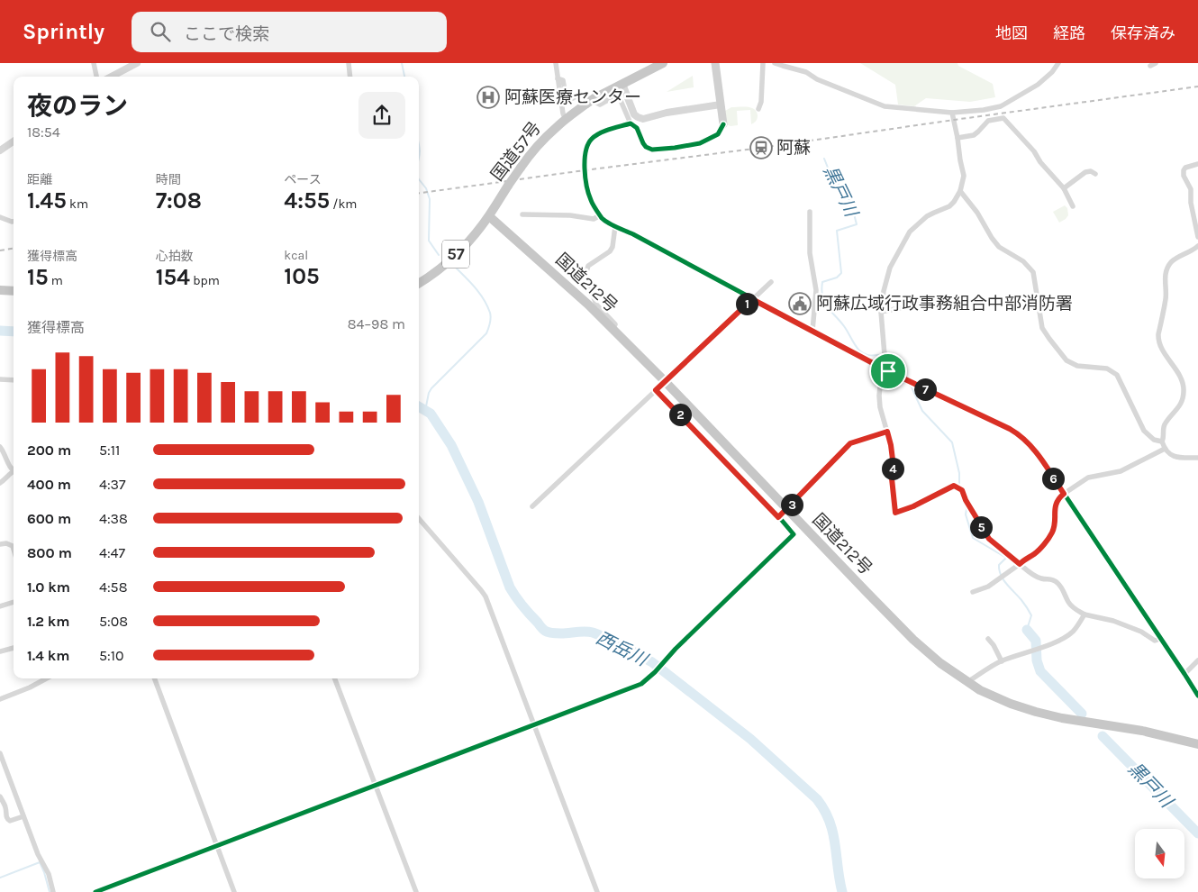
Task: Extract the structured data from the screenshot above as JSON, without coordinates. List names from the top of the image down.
{
  "streets": {
    "highway": ["国道57号", "57", "国道212号"]
  },
  "crossings": [
    ["国道57号", "国道212号"]
  ],
  "water": ["黒戸川", "西岳川"],
  "places": {
    "hospital": ["阿蘇医療センター"],
    "station": ["阿蘇"],
    "public building": ["阿蘇広域行政事務組合中部消防署"]
  },
  "north": "bottom",
  "page": {
    "header": "Sprintly",
    "search": "ここで検索",
    "nav": ["地図", "経路", "保存済み"],
    "heading": ["夜のラン", "18:54"],
    "stats": [
      ["距離", "1.45 km"],
      ["時間", "7:08"],
      ["ペース", "4:55 /km"],
      ["獲得標高", "15 m"],
      ["心拍数", "154 bpm"],
      ["kcal", "105"]
    ],
    "pins": [
      "1",
      "7",
      "2",
      "4",
      "6",
      "3",
      "5"
    ],
    "chart": ["獲得標高", "84–98 m"],
    "list": [
      {
        "name": "200 m",
        "note": "5:11"
      },
      {
        "name": "400 m",
        "note": "4:37"
      },
      {
        "name": "600 m",
        "note": "4:38"
      },
      {
        "name": "800 m",
        "note": "4:47"
      },
      {
        "name": "1.0 km",
        "note": "4:58"
      },
      {
        "name": "1.2 km",
        "note": "5:08"
      },
      {
        "name": "1.4 km",
        "note": "5:10"
      }
    ]
  }
}
